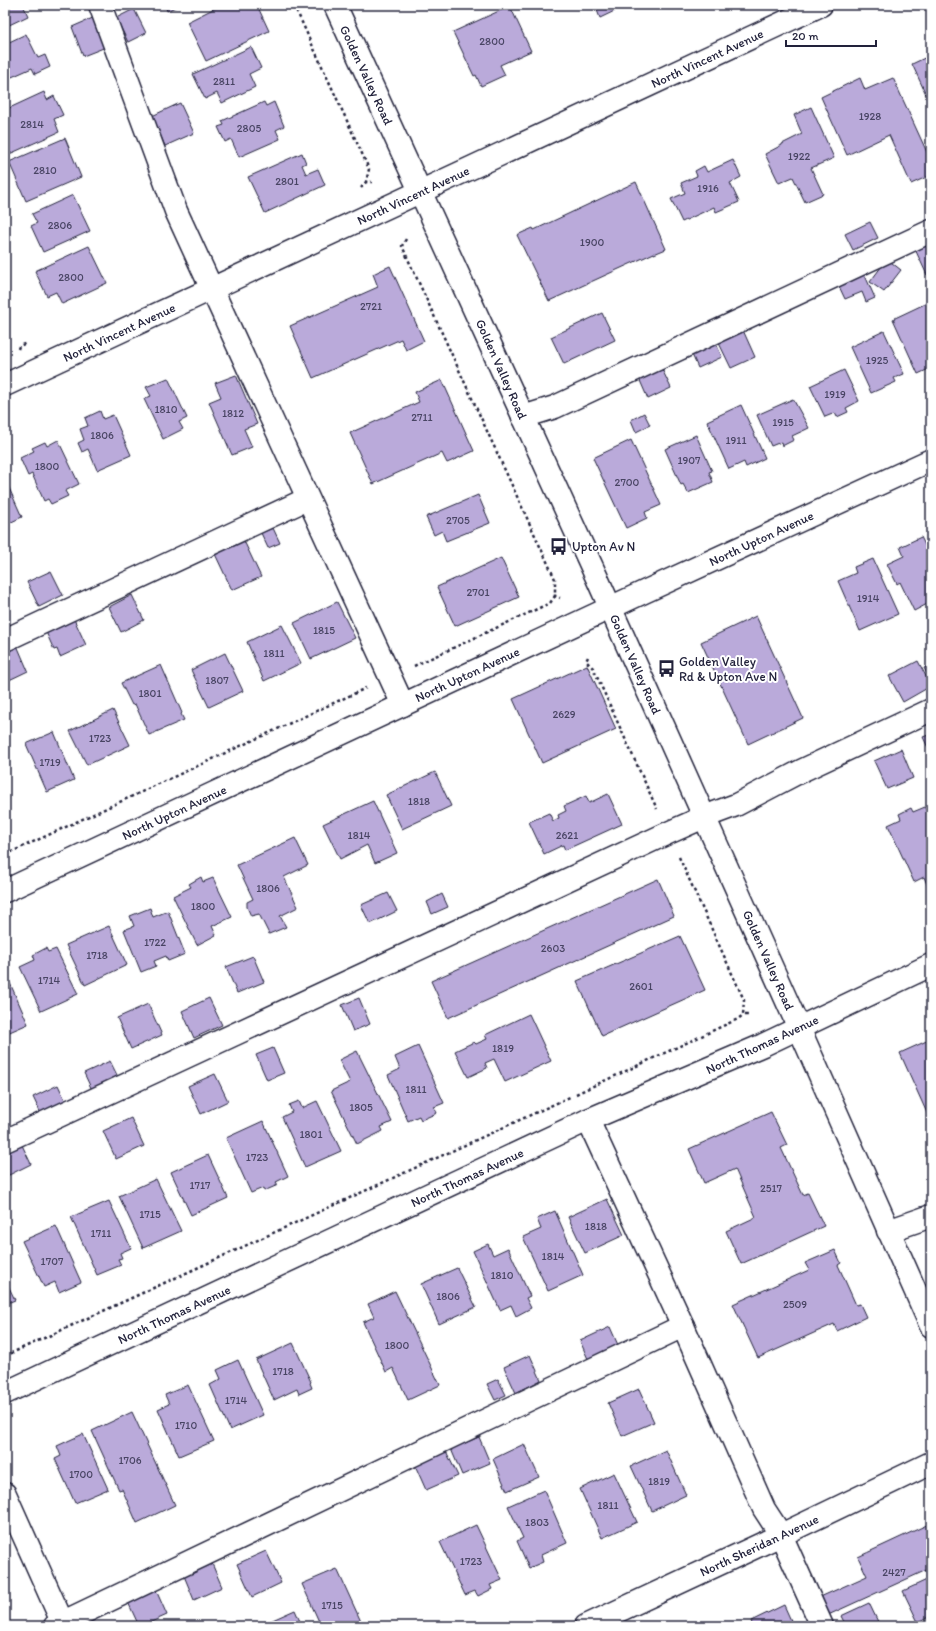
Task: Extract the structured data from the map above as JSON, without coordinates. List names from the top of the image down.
{
  "streets": {
    "street": [
      "North Vincent Avenue",
      "Golden Valley Road",
      "North Upton Avenue",
      "North Thomas Avenue",
      "North Sheridan Avenue"
    ]
  },
  "crossings": [
    ["North Vincent Avenue", "Golden Valley Road"],
    ["Golden Valley Road", "North Upton Avenue"],
    ["Golden Valley Road", "North Thomas Avenue"]
  ],
  "places": {
    "bus stop": ["Upton Av N", "Golden Valley Rd & Upton Ave N"]
  },
  "house_numbers": [
    "2800",
    "2811",
    "1928",
    "2814",
    "2805",
    "1922",
    "2810",
    "2801",
    "1916",
    "2806",
    "1900",
    "2800",
    "2721",
    "1925",
    "1919",
    "1810",
    "1812",
    "2711",
    "1915",
    "1806",
    "1911",
    "1907",
    "1800",
    "2700",
    "2705",
    "2701",
    "1914",
    "1815",
    "1811",
    "1807",
    "1801",
    "2629",
    "1723",
    "1719",
    "1818",
    "1814",
    "2621",
    "1806",
    "1800",
    "1722",
    "2603",
    "1718",
    "1714",
    "2601",
    "1819",
    "1811",
    "1805",
    "1801",
    "1723",
    "1717",
    "2517",
    "1715",
    "1818",
    "1711",
    "1814",
    "1707",
    "1810",
    "1806",
    "2509",
    "1800",
    "1718",
    "1714",
    "1710",
    "1706",
    "1700",
    "1819",
    "1811",
    "1803",
    "1723",
    "2427",
    "1715"
  ],
  "scale_bar": "20 m"
}
